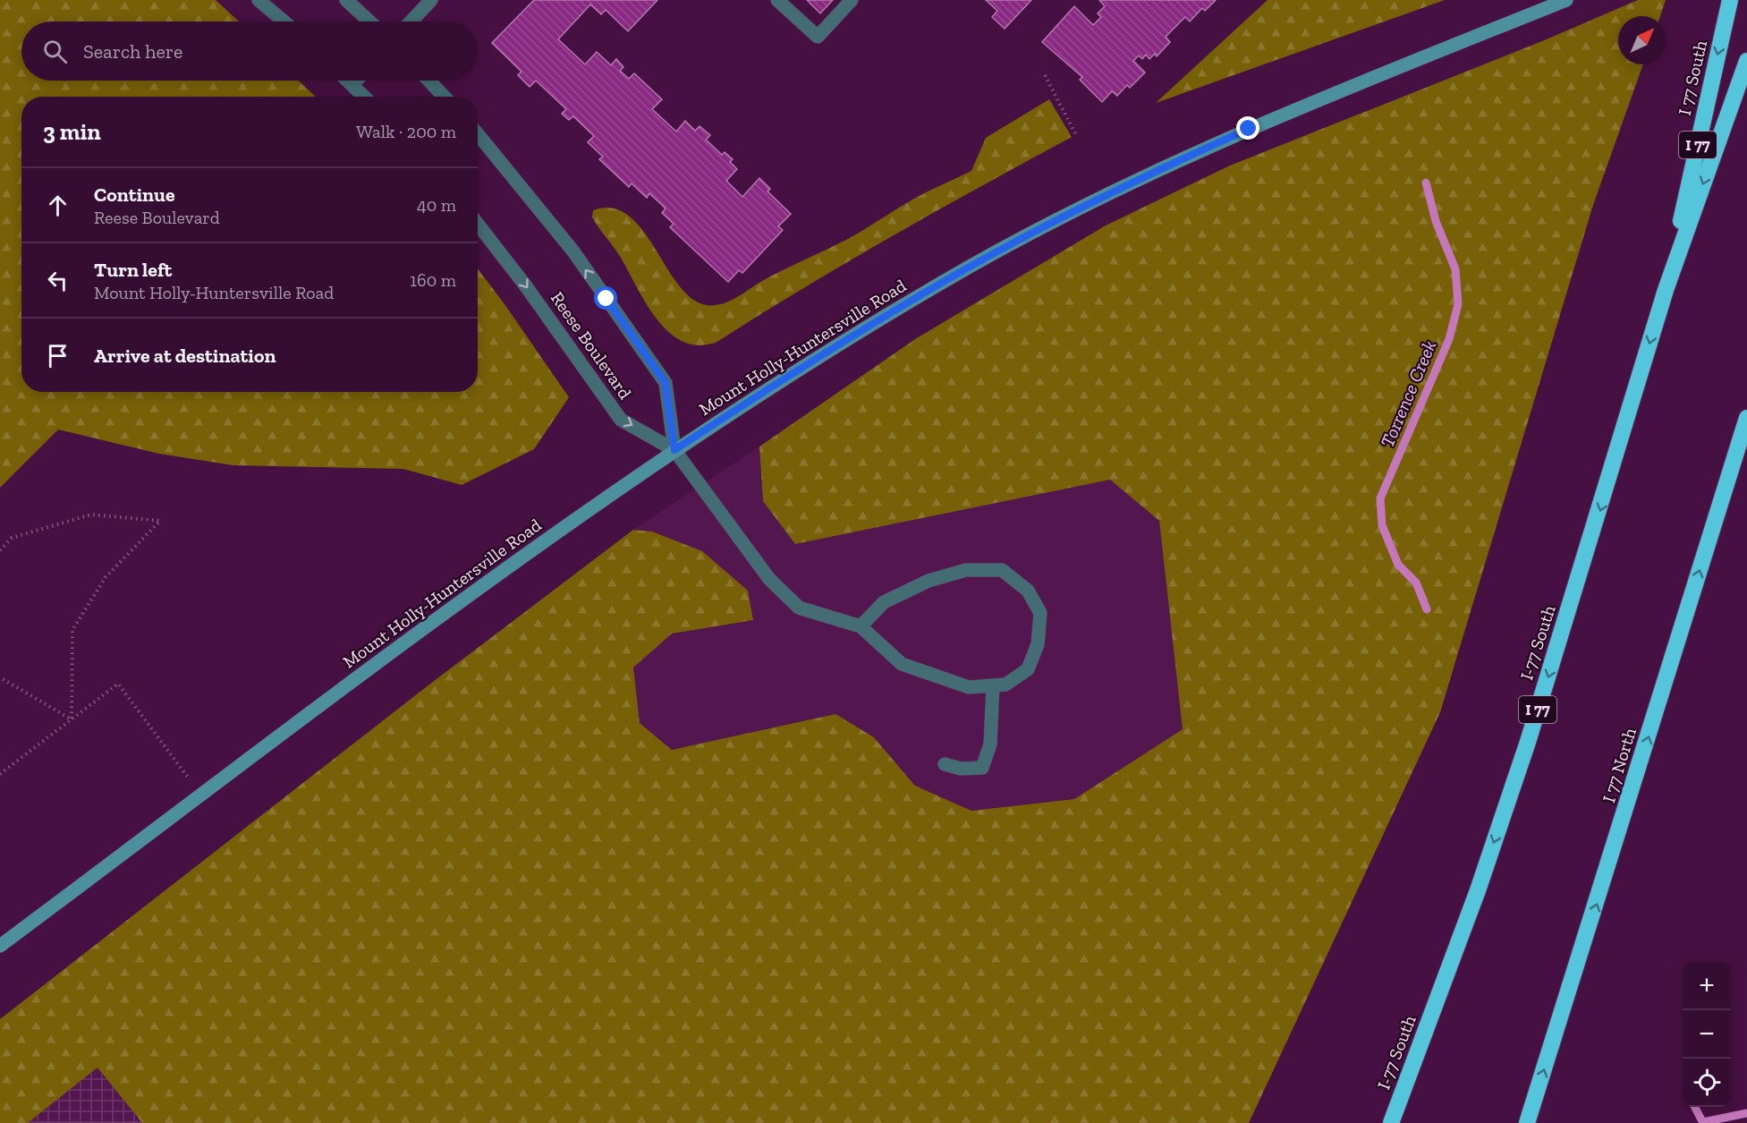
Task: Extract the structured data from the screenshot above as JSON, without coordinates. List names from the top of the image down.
{
  "streets": {
    "highway": [
      "I 77 South",
      "I 77",
      "I-77 South",
      "I 77 North"
    ],
    "main road": ["Mount Holly-Huntersville Road"],
    "street": ["Reese Boulevard"]
  },
  "crossings": [
    ["I 77 South", "I 77"],
    ["I 77 South", "I-77 South"],
    ["I 77", "I-77 South"],
    ["Reese Boulevard", "Mount Holly-Huntersville Road"]
  ],
  "one_way": ["I-77 South", "I 77 North"],
  "water": ["Torrence Creek"],
  "north": "top right",
  "page": {
    "search": "Search here",
    "heading": ["3 min", "Walk · 200 m"],
    "list": [
      ["Continue", "Reese Boulevard", "40 m"],
      ["Turn left", "Mount Holly-Huntersville Road", "160 m"],
      "Arrive at destination"
    ],
    "map_buttons": ["+", "−"]
  }
}
